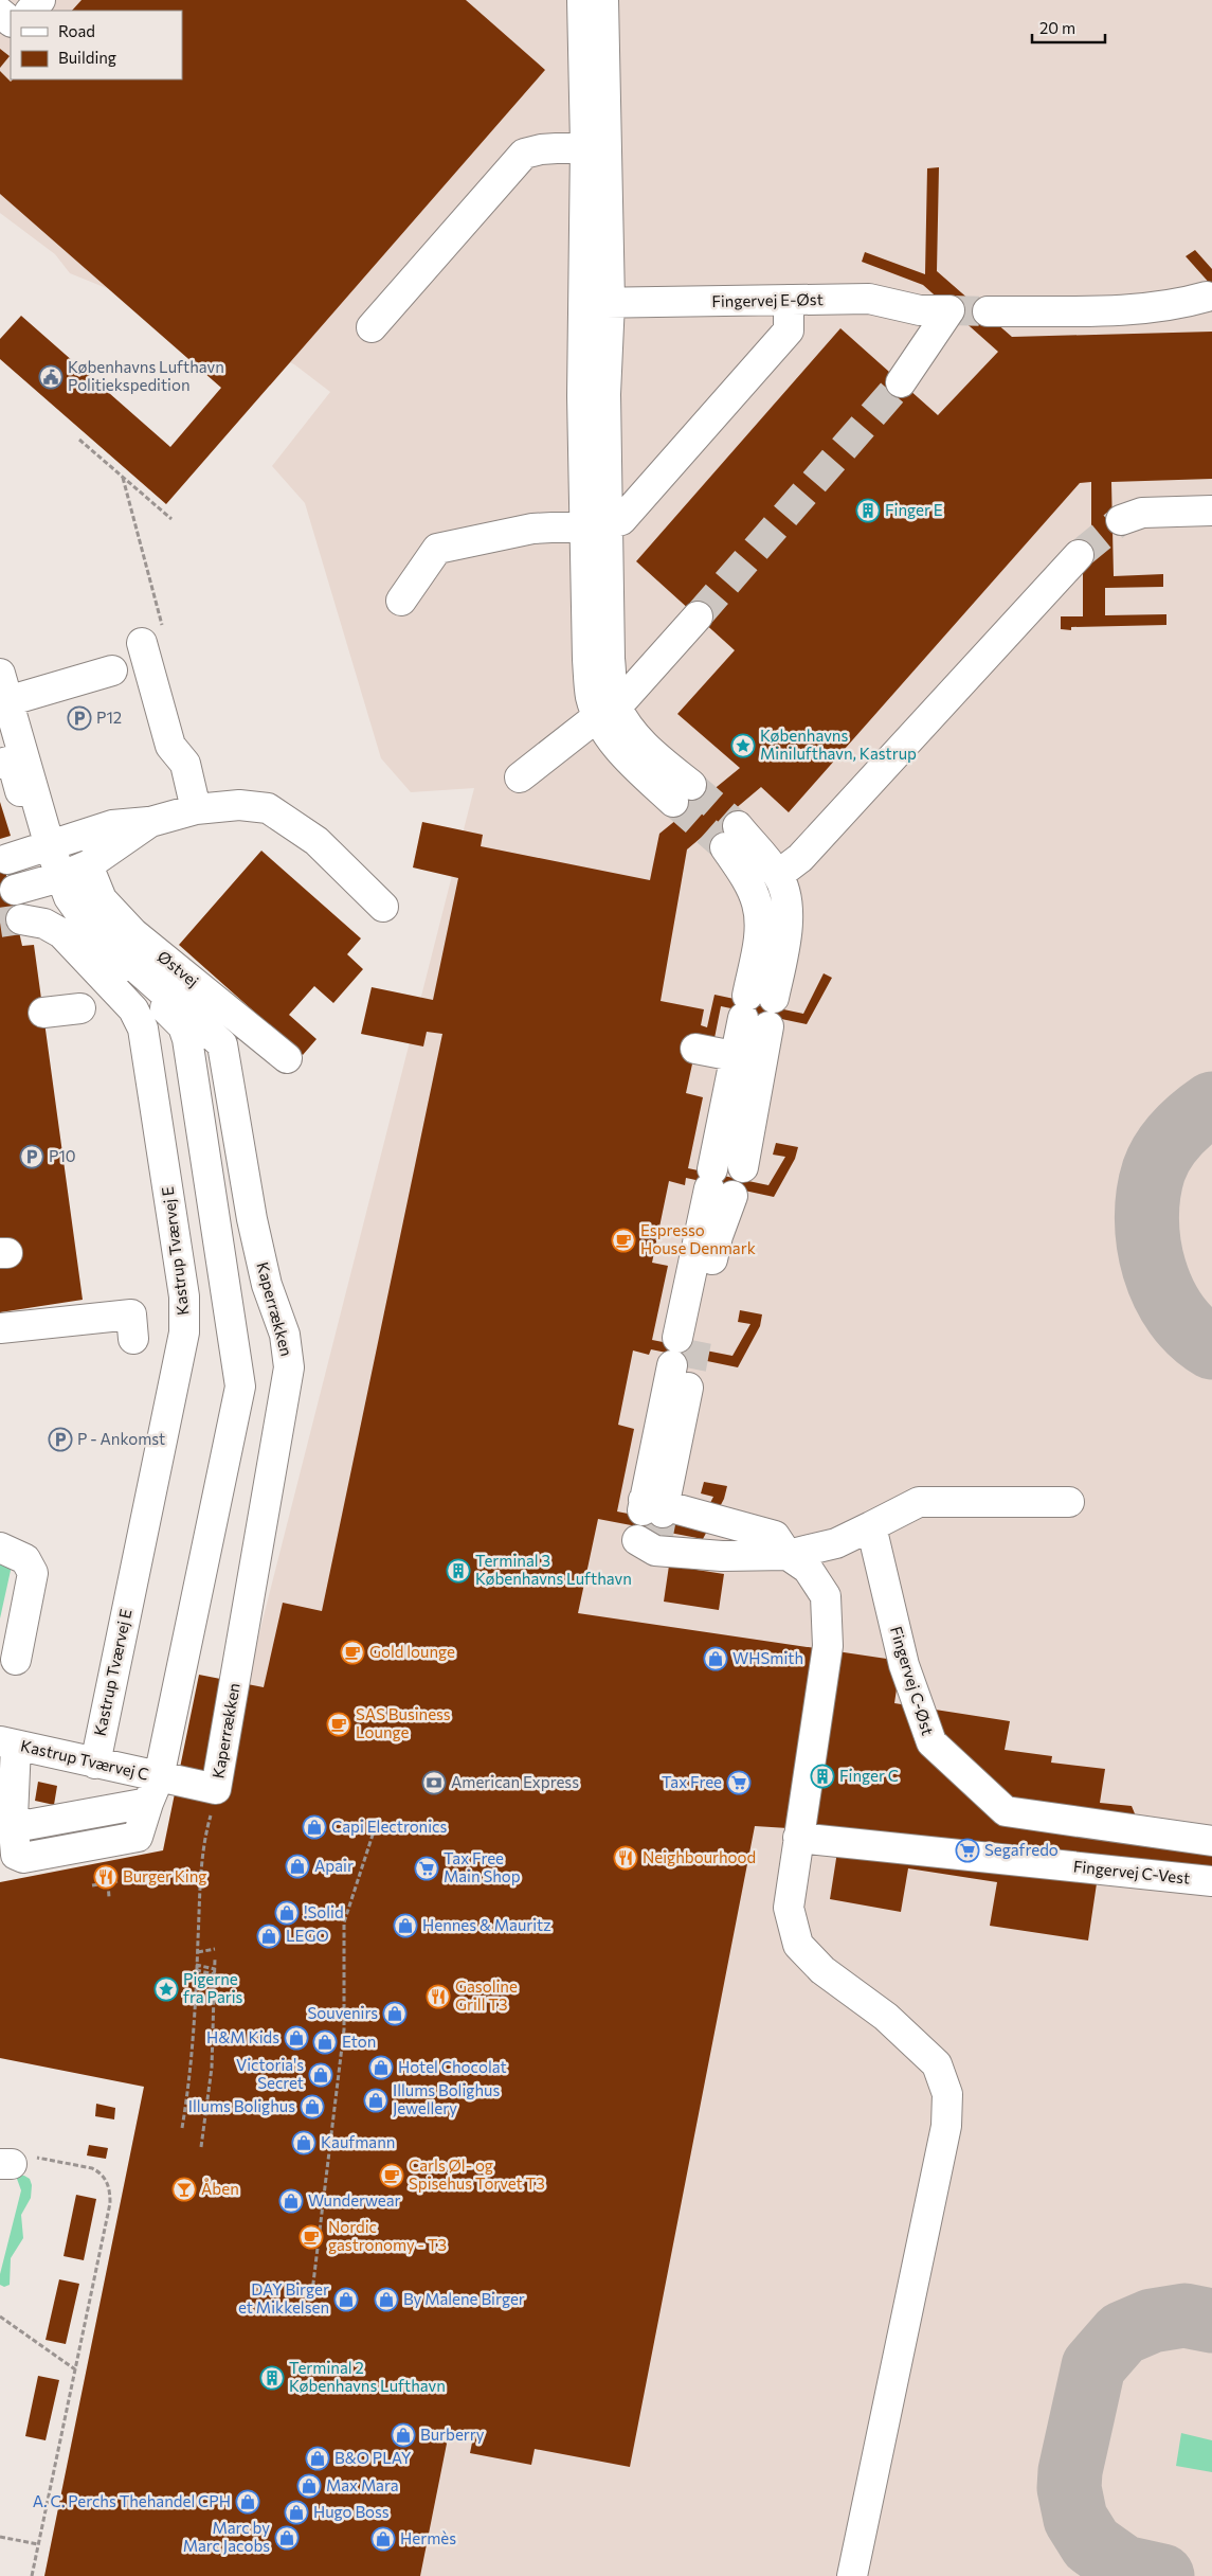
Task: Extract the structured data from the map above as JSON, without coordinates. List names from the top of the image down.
{
  "streets": {
    "lane": [
      "Fingervej E-Øst",
      "Østvej",
      "Kastrup Tværvej E",
      "Kaperrækken",
      "Fingervej C-Øst",
      "Kastrup Tværvej C",
      "Fingervej C-Vest"
    ]
  },
  "crossings": [
    ["Kastrup Tværvej E", "Kastrup Tværvej C"],
    ["Kaperrækken", "Kastrup Tværvej C"]
  ],
  "places": {
    "public building": ["Københavns Lufthavn Politiekspedition"],
    "building": [
      "Finger E",
      "Terminal 3 Københavns Lufthavn",
      "Finger C",
      "Terminal 2 Københavns Lufthavn"
    ],
    "parking": ["P12", "P10", "P - Ankomst"],
    "place": ["Københavns Minilufthavn, Kastrup", "Pigerne fra Paris"],
    "cafe": [
      "Espresso House Denmark",
      "Gold lounge",
      "SAS Business Lounge",
      "Carls Øl- og Spisehus Torvet T3",
      "Nordic gastronomy - T3"
    ],
    "shop": [
      "WHSmith",
      "Capi Electronics",
      "Apair",
      "!Solid",
      "Hennes & Mauritz",
      "LEGO",
      "Souvenirs",
      "H&M Kids",
      "Eton",
      "Hotel Chocolat",
      "Victoria's Secret",
      "Illums Bolighus Jewellery",
      "Illums Bolighus",
      "Kaufmann",
      "Wunderwear",
      "DAY Birger et Mikkelsen",
      "By Malene Birger",
      "Burberry",
      "B&O PLAY",
      "Max Mara",
      "A. C. Perchs Thehandel CPH",
      "Hugo Boss",
      "Marc by Marc Jacobs",
      "Hermès"
    ],
    "bank": ["American Express"],
    "supermarket": ["Tax Free", "Segafredo", "Tax Free Main Shop"],
    "restaurant": ["Neighbourhood", "Burger King", "Gasoline Grill T3"],
    "bar": ["Åben"]
  },
  "legend": ["Road", "Building"],
  "scale_bar": "20 m"
}
